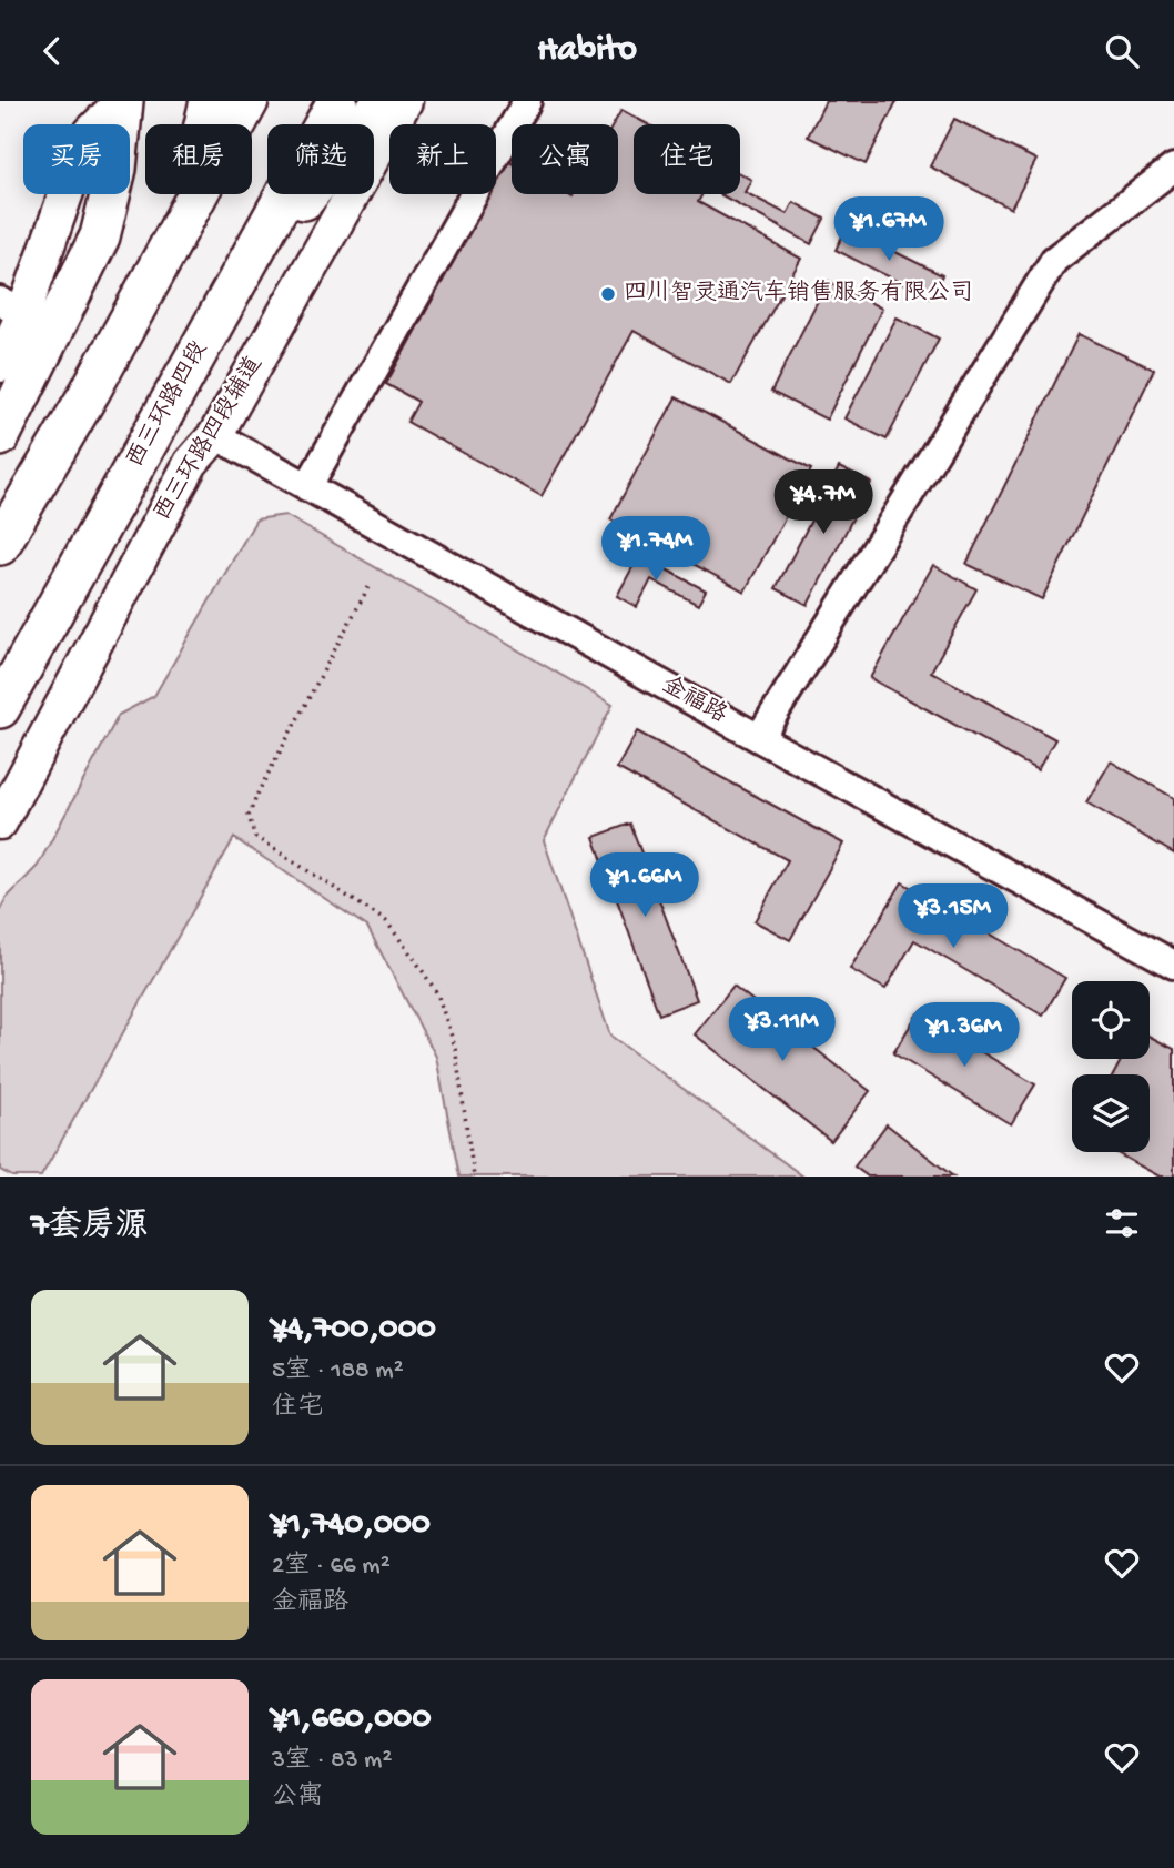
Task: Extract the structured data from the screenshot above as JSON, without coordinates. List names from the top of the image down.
{
  "streets": {
    "highway": ["西三环路四段"],
    "main road": ["西三环路四段辅道"],
    "street": ["金福路"]
  },
  "crossings": [
    ["西三环路四段辅道", "金福路"]
  ],
  "places": ["四川智灵通汽车销售服务有限公司"],
  "page": {
    "header": "Habito",
    "chip": [
      "买房",
      "租房",
      "筛选",
      "新上",
      "公寓",
      "住宅"
    ],
    "price": [
      "¥1.67M",
      "¥4.7M",
      "¥1.74M",
      "¥1.66M",
      "¥3.15M",
      "¥3.11M",
      "¥1.36M"
    ],
    "heading": "7套房源",
    "list": [
      {
        "name": "¥4,700,000",
        "note": "5室 · 188 m² · 住宅"
      },
      {
        "name": "¥1,740,000",
        "note": "2室 · 66 m² · 金福路"
      },
      {
        "name": "¥1,660,000",
        "note": "3室 · 83 m² · 公寓"
      }
    ]
  }
}
